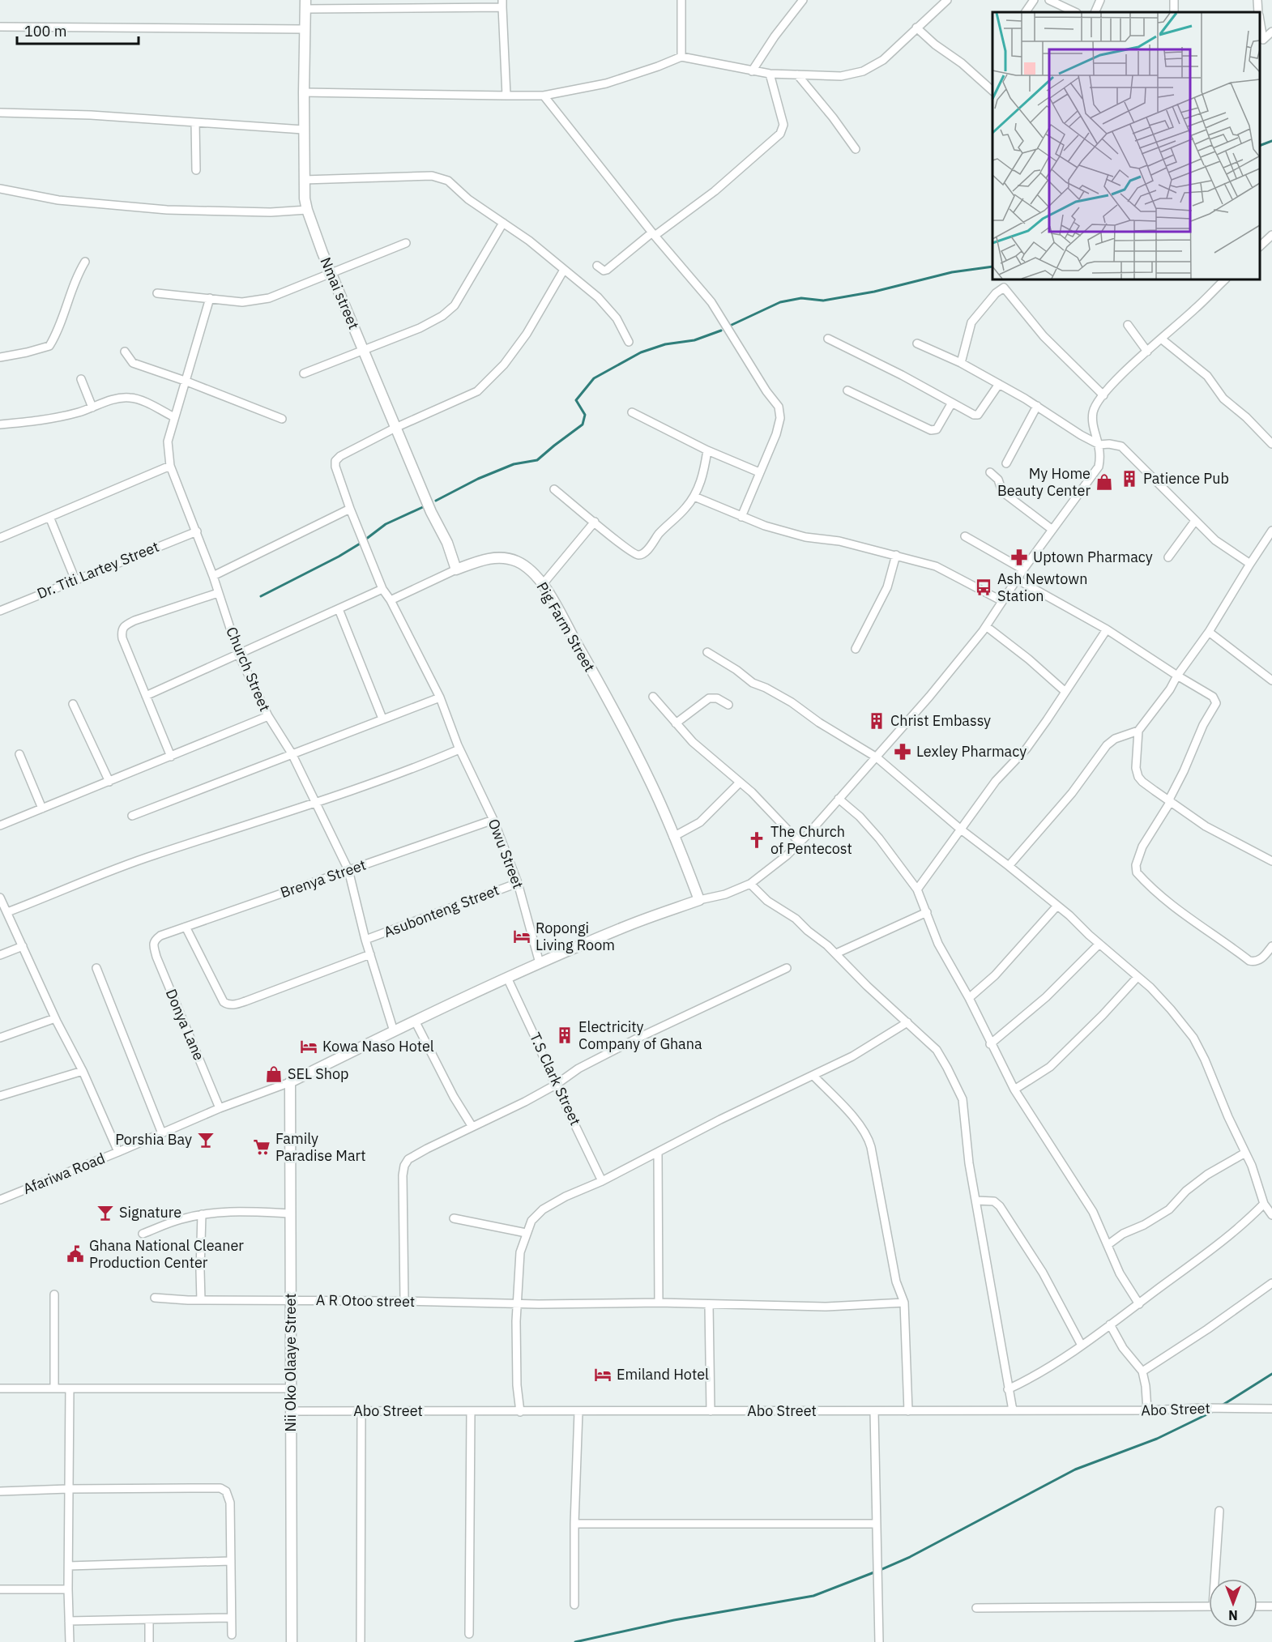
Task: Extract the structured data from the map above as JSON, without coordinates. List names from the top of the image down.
{
  "streets": {
    "street": [
      "Nmai street",
      "Dr. Titi Lartey Street",
      "Pig Farm Street",
      "Church Street",
      "Owu Street",
      "Brenya Street",
      "Asubonteng Street",
      "Donya Lane",
      "T.S Clark Street",
      "Afariwa Road",
      "A R Otoo street",
      "Nii Oko Olaaye Street",
      "Abo Street"
    ]
  },
  "crossings": [
    ["Nmai street", "Pig Farm Street"],
    ["Dr. Titi Lartey Street", "Church Street"],
    ["Church Street", "Brenya Street"],
    ["Church Street", "Asubonteng Street"],
    ["Owu Street", "Brenya Street"],
    ["Owu Street", "Asubonteng Street"],
    ["Brenya Street", "Donya Lane"],
    ["Donya Lane", "Afariwa Road"],
    ["Afariwa Road", "Nii Oko Olaaye Street"],
    ["A R Otoo street", "Nii Oko Olaaye Street"],
    ["Nii Oko Olaaye Street", "Abo Street"]
  ],
  "places": {
    "building": ["Patience Pub", "Christ Embassy", "Electricity Company of Ghana"],
    "shop": ["My Home Beauty Center", "SEL Shop"],
    "pharmacy": ["Uptown Pharmacy", "Lexley Pharmacy"],
    "bus stop": ["Ash Newtown Station"],
    "church": ["The Church of Pentecost"],
    "hotel": ["Ropongi Living Room", "Kowa Naso Hotel", "Emiland Hotel"],
    "bar": ["Porshia Bay", "Signature"],
    "supermarket": ["Family Paradise Mart"],
    "public building": ["Ghana National Cleaner Production Center"]
  },
  "scale_bar": "100 m",
  "north": "bottom"
}
